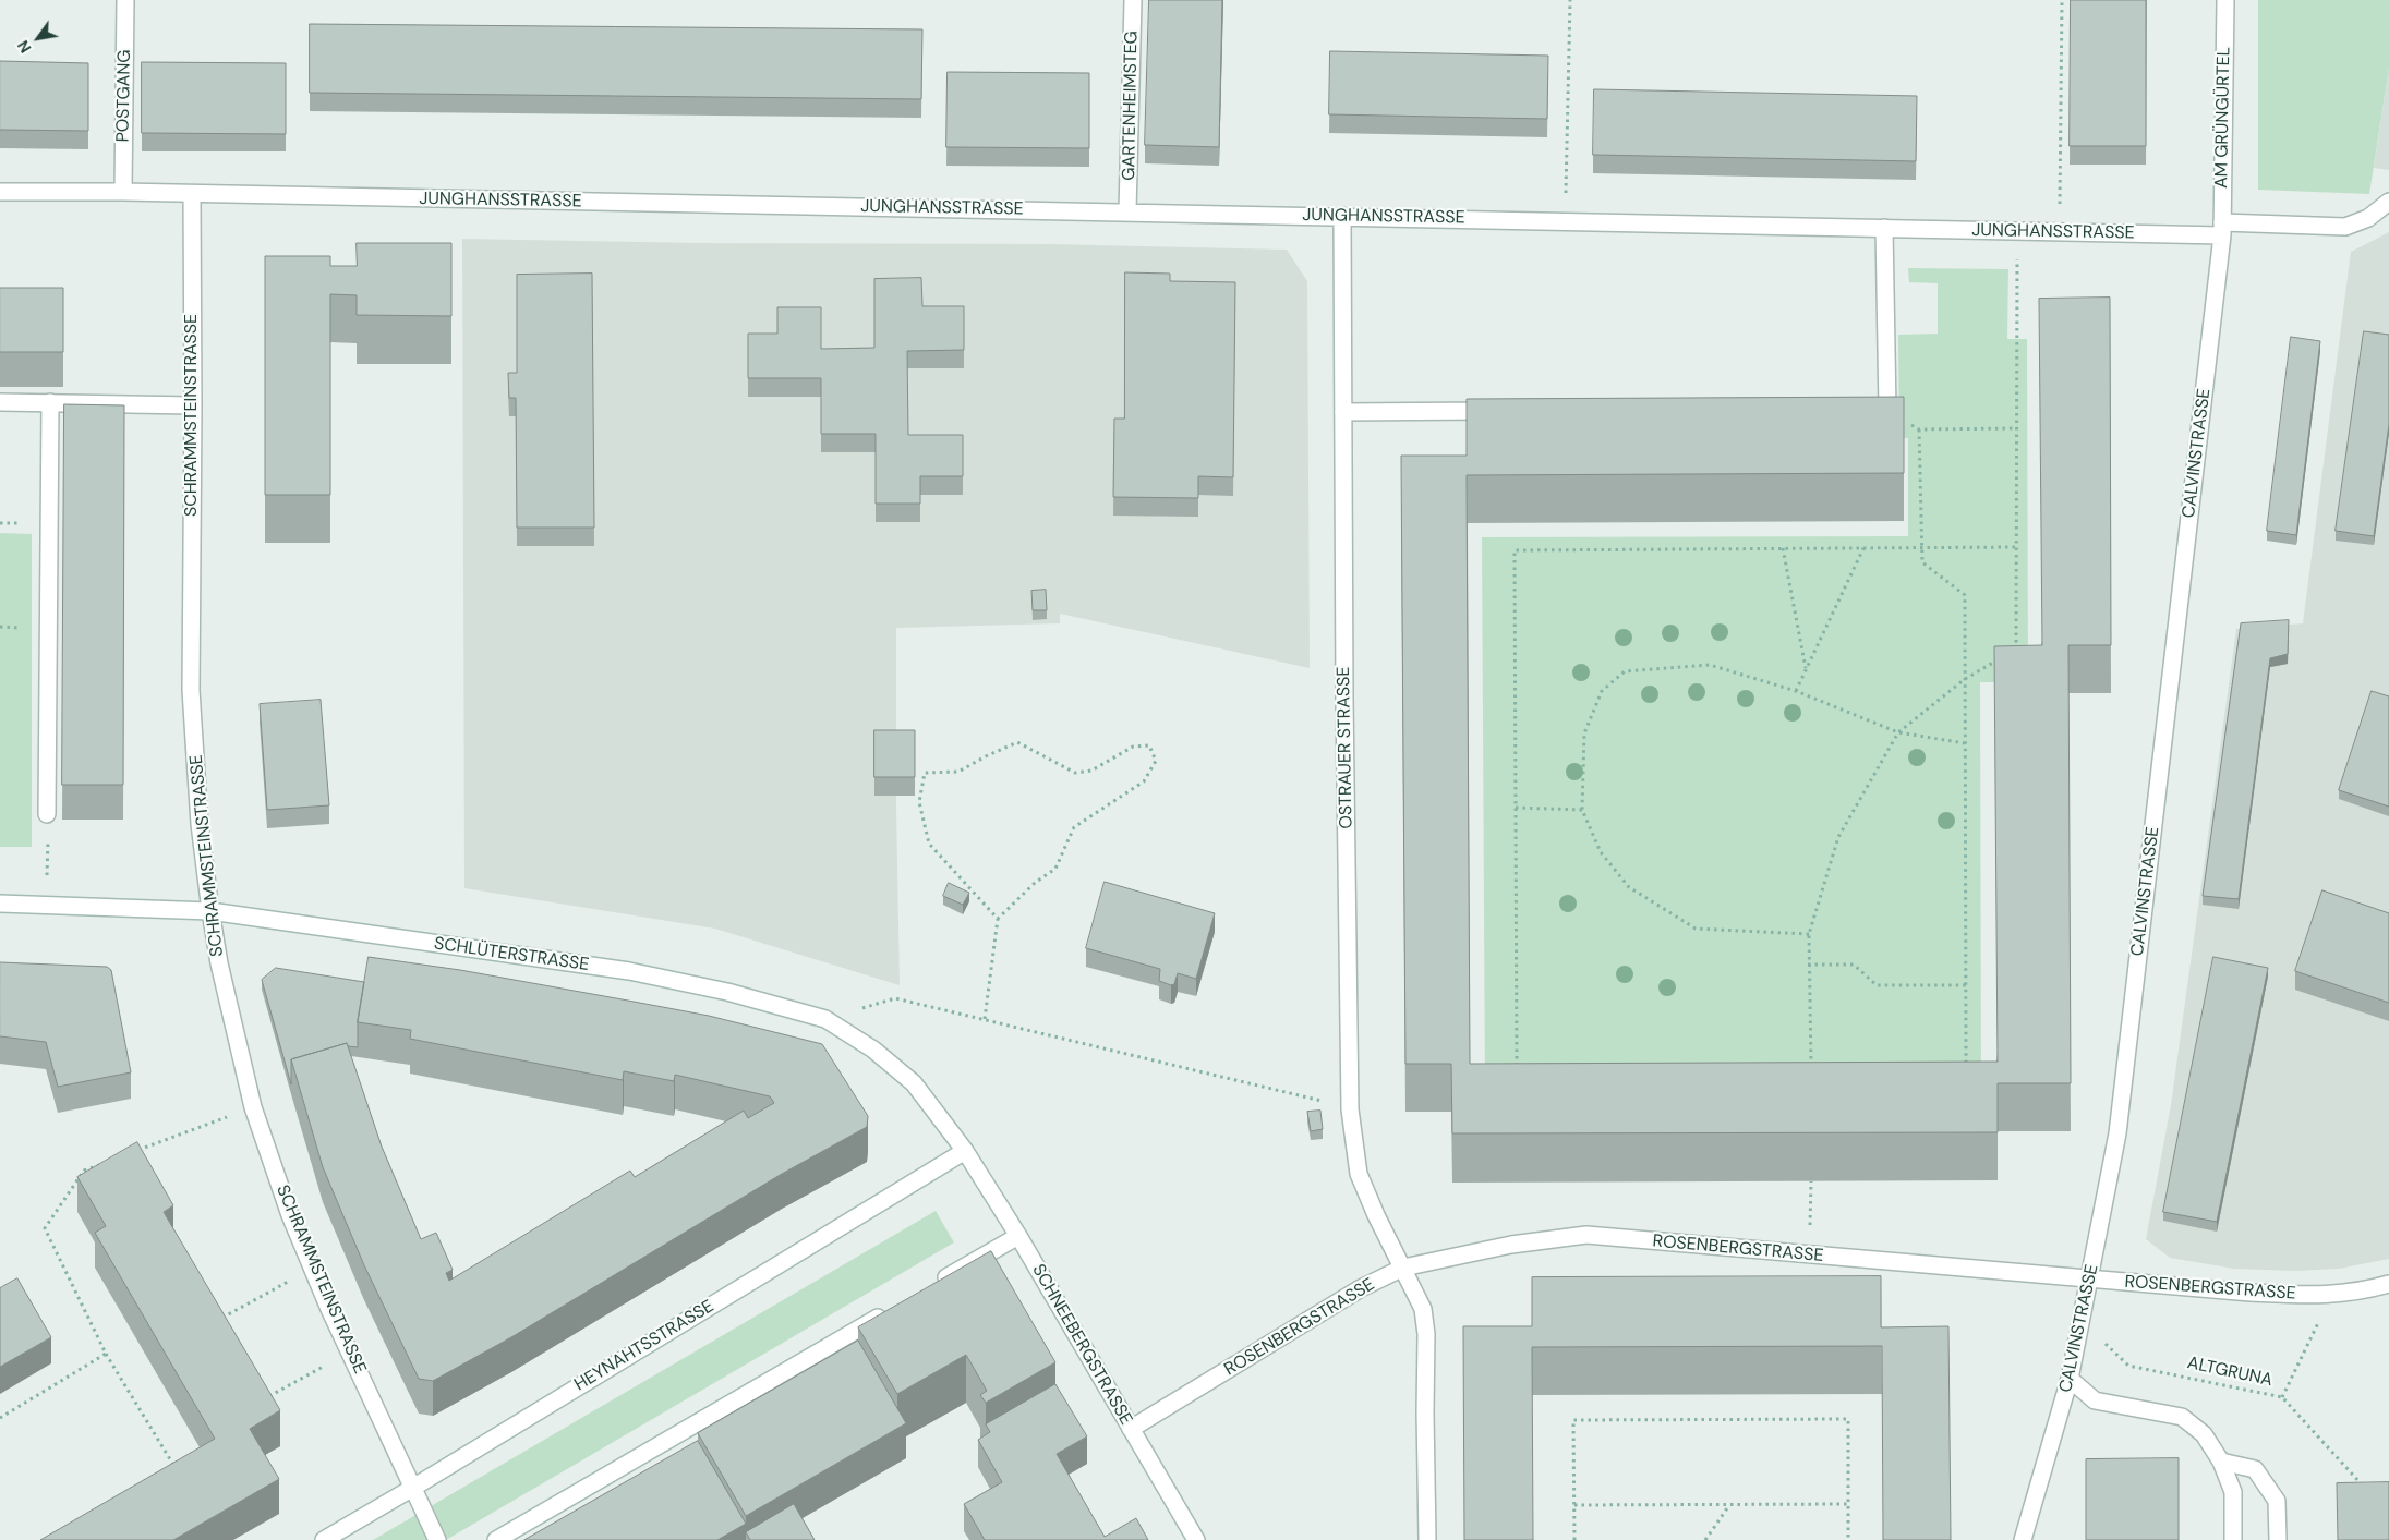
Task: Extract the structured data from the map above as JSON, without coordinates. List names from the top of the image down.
{
  "streets": {
    "street": [
      "POSTGANG",
      "GARTENHEIMSTEG",
      "AM GRÜNGÜRTEL",
      "JUNGHANSSTRASSE",
      "SCHRAMMSTEINSTRASSE",
      "CALVINSTRASSE",
      "OSTRAUER STRASSE",
      "SCHLÜTERSTRASSE",
      "ROSENBERGSTRASSE",
      "SCHNEEBERGSTRASSE",
      "HEYNAHTSSTRASSE"
    ],
    "path": ["ALTGRUNA"]
  },
  "crossings": [
    ["POSTGANG", "JUNGHANSSTRASSE"],
    ["GARTENHEIMSTEG", "JUNGHANSSTRASSE"],
    ["AM GRÜNGÜRTEL", "JUNGHANSSTRASSE"],
    ["AM GRÜNGÜRTEL", "CALVINSTRASSE"],
    ["JUNGHANSSTRASSE", "SCHRAMMSTEINSTRASSE"],
    ["JUNGHANSSTRASSE", "CALVINSTRASSE"],
    ["JUNGHANSSTRASSE", "OSTRAUER STRASSE"],
    ["SCHRAMMSTEINSTRASSE", "SCHLÜTERSTRASSE"],
    ["SCHRAMMSTEINSTRASSE", "HEYNAHTSSTRASSE"],
    ["CALVINSTRASSE", "ROSENBERGSTRASSE"],
    ["CALVINSTRASSE", "ALTGRUNA"],
    ["OSTRAUER STRASSE", "ROSENBERGSTRASSE"],
    ["SCHLÜTERSTRASSE", "SCHNEEBERGSTRASSE"],
    ["SCHLÜTERSTRASSE", "HEYNAHTSSTRASSE"],
    ["ROSENBERGSTRASSE", "SCHNEEBERGSTRASSE"],
    ["SCHNEEBERGSTRASSE", "HEYNAHTSSTRASSE"]
  ],
  "north": "bottom left"
}
